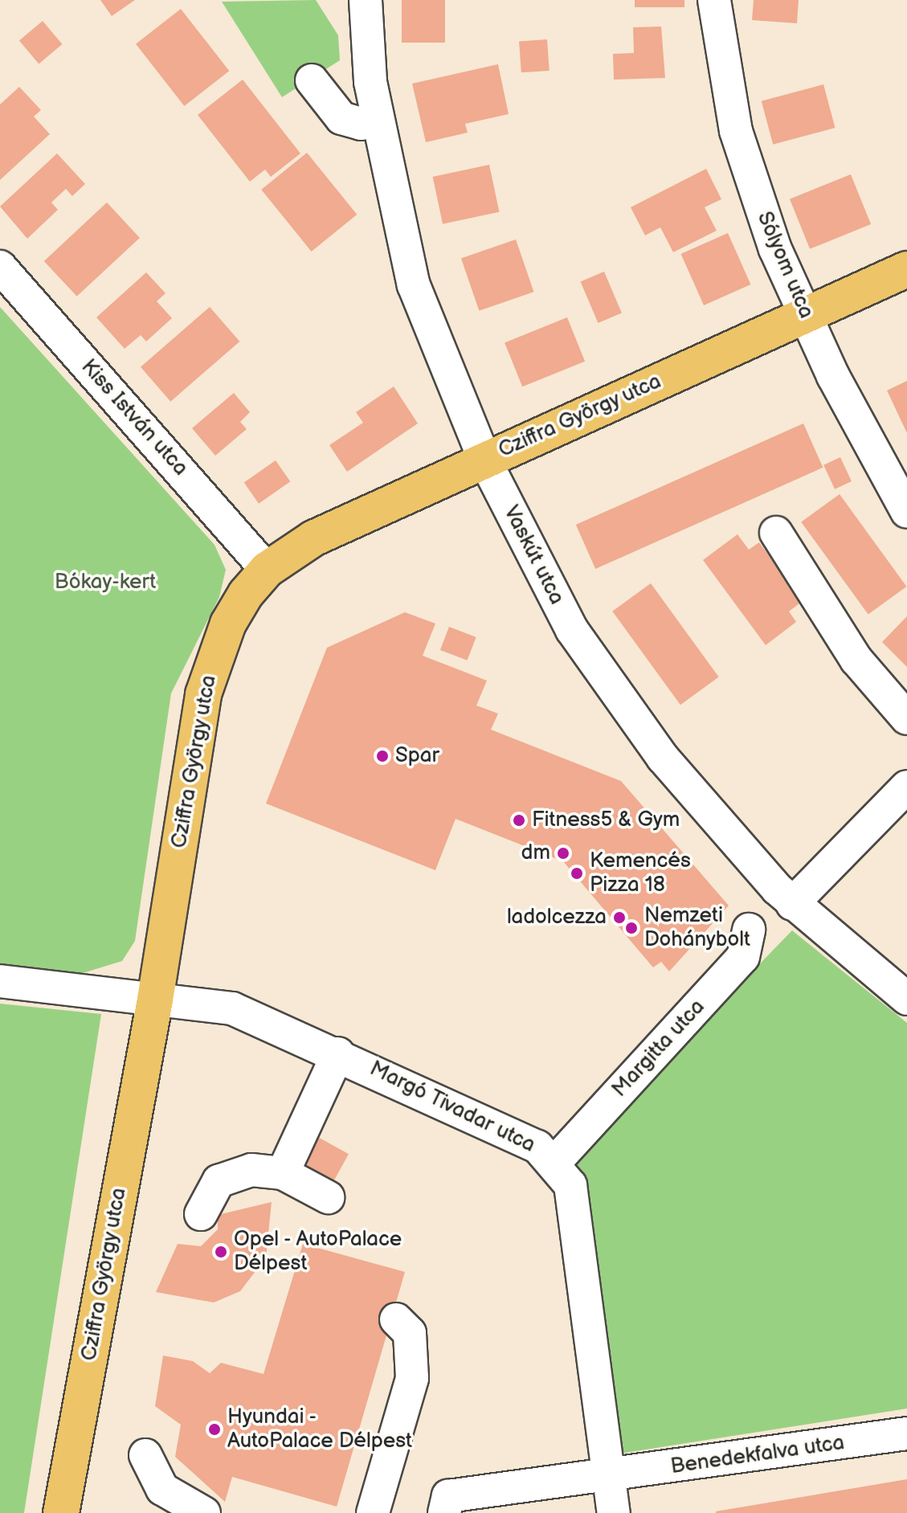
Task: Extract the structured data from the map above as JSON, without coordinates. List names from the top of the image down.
{
  "streets": {
    "main road": ["Cziffra György utca"],
    "street": [
      "Sólyom utca",
      "Kiss István utca",
      "Vaskút utca",
      "Margitta utca",
      "Margó Tivadar utca",
      "Benedekfalva utca"
    ]
  },
  "crossings": [
    ["Sólyom utca", "Cziffra György utca"],
    ["Cziffra György utca", "Kiss István utca"],
    ["Cziffra György utca", "Vaskút utca"],
    ["Cziffra György utca", "Margó Tivadar utca"],
    ["Margitta utca", "Margó Tivadar utca"],
    ["Margó Tivadar utca", "Benedekfalva utca"]
  ],
  "parks": ["Bókay-kert"],
  "places": [
    "Spar",
    "Fitness5 & Gym",
    "dm",
    "Kemencés Pizza 18",
    "ladolcezza",
    "Nemzeti Dohánybolt",
    "Opel - AutoPalace Délpest",
    "Hyundai - AutoPalace Délpest"
  ]
}
